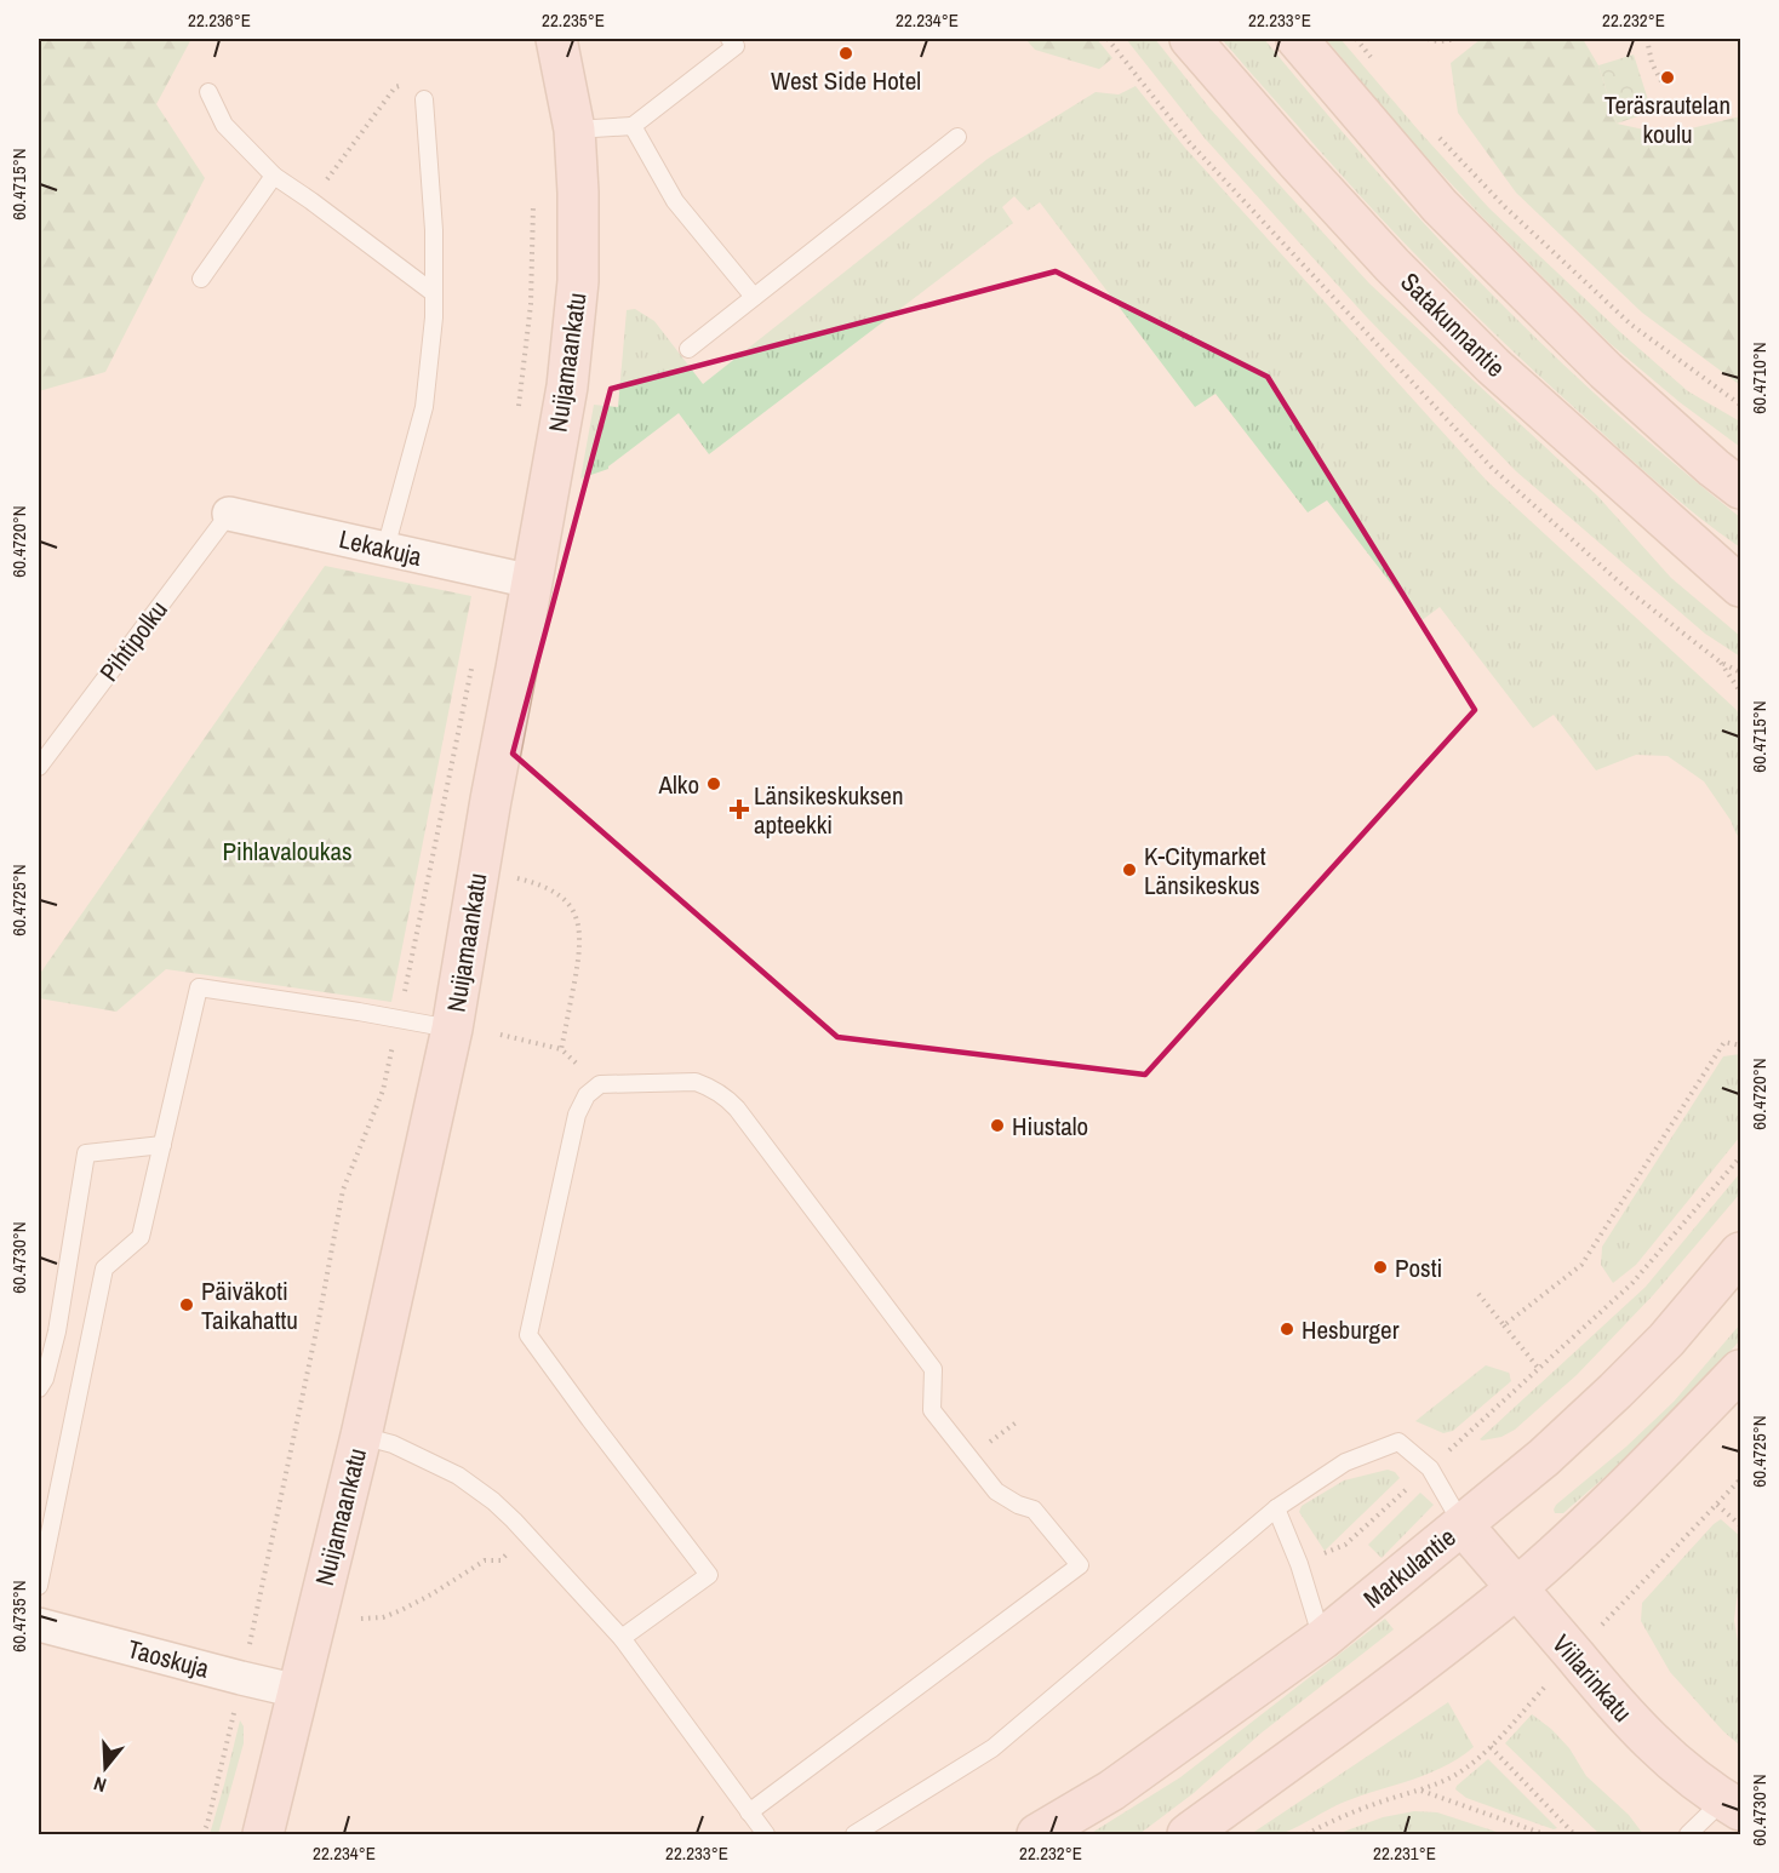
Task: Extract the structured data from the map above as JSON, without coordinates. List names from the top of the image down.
{
  "streets": {
    "main road": [
      "Satakunnantie",
      "Nuijamaankatu",
      "Markulantie",
      "Viilarinkatu"
    ],
    "street": ["Lekakuja", "Taoskuja"],
    "lane": ["Pihtipolku"]
  },
  "crossings": [
    ["Nuijamaankatu", "Lekakuja"],
    ["Nuijamaankatu", "Taoskuja"],
    ["Lekakuja", "Pihtipolku"],
    ["Markulantie", "Viilarinkatu"]
  ],
  "parks": ["Pihlavaloukas"],
  "places": {
    "other": [
      "West Side Hotel",
      "Teräsrautelan koulu",
      "Alko",
      "K-Citymarket Länsikeskus",
      "Hiustalo",
      "Posti",
      "Päiväkoti Taikahattu",
      "Hesburger"
    ],
    "health": ["Länsikeskuksen apteekki"]
  },
  "north": "bottom",
  "coordinates": [
    "22.236°E",
    "22.235°E",
    "22.234°E",
    "22.233°E",
    "22.232°E",
    "60.4715°N",
    "60.4710°N",
    "60.4720°N",
    "60.4725°N",
    "60.4730°N",
    "60.4735°N",
    "22.231°E"
  ]
}
